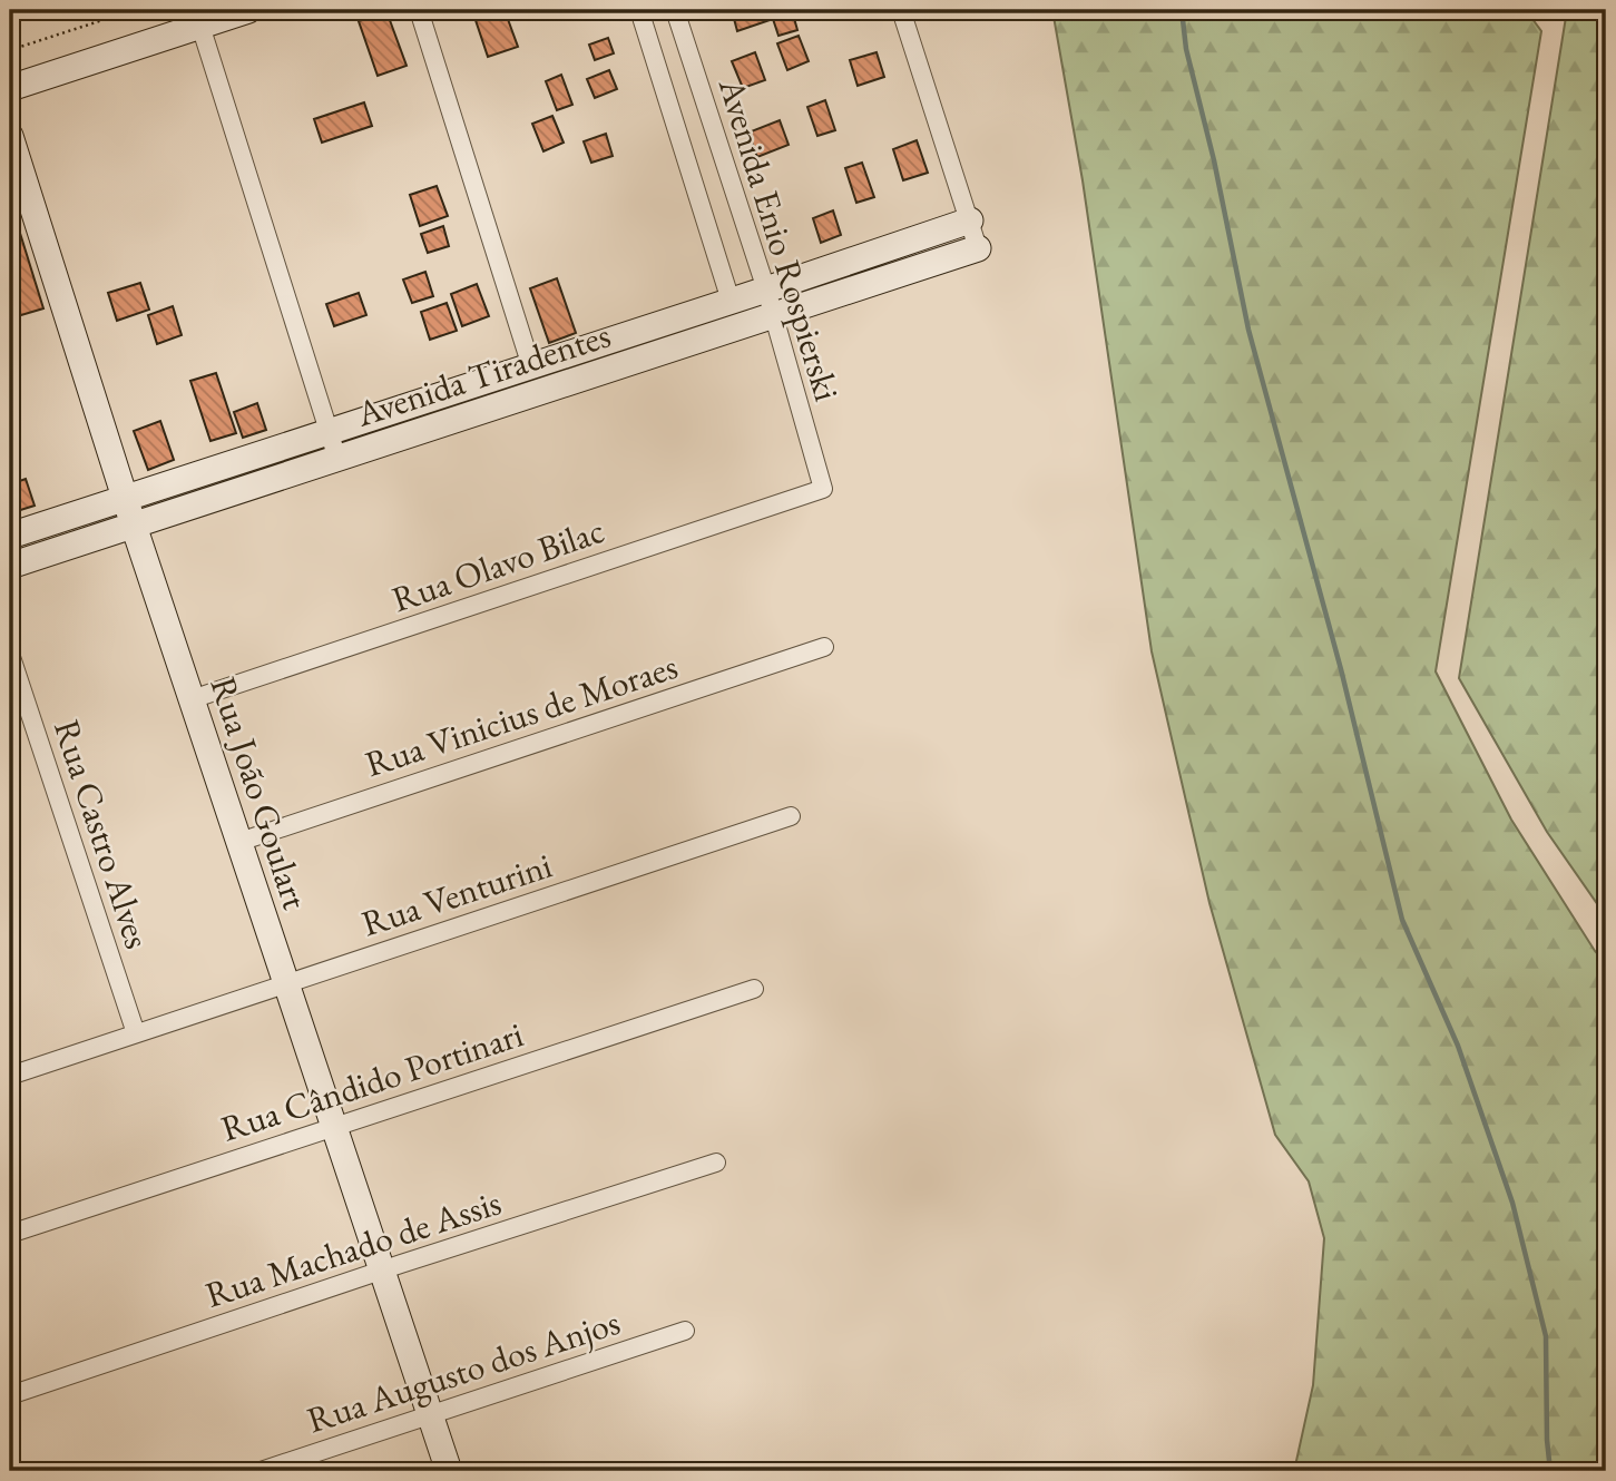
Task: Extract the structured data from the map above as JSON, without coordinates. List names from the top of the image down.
{
  "streets": {
    "street": [
      "Avenida Enio Rospierski",
      "Avenida Tiradentes",
      "Rua Olavo Bilac",
      "Rua Vinicius de Moraes",
      "Rua João Goulart",
      "Rua Castro Alves",
      "Rua Venturini",
      "Rua Cândido Portinari",
      "Rua Machado de Assis",
      "Rua Augusto dos Anjos"
    ]
  },
  "crossings": [
    ["Avenida Enio Rospierski", "Avenida Tiradentes"],
    ["Avenida Enio Rospierski", "Rua Olavo Bilac"],
    ["Avenida Tiradentes", "Rua João Goulart"],
    ["Rua Olavo Bilac", "Rua João Goulart"],
    ["Rua Vinicius de Moraes", "Rua João Goulart"],
    ["Rua João Goulart", "Rua Venturini"],
    ["Rua João Goulart", "Rua Cândido Portinari"],
    ["Rua João Goulart", "Rua Machado de Assis"],
    ["Rua João Goulart", "Rua Augusto dos Anjos"],
    ["Rua Castro Alves", "Rua Venturini"]
  ]
}
